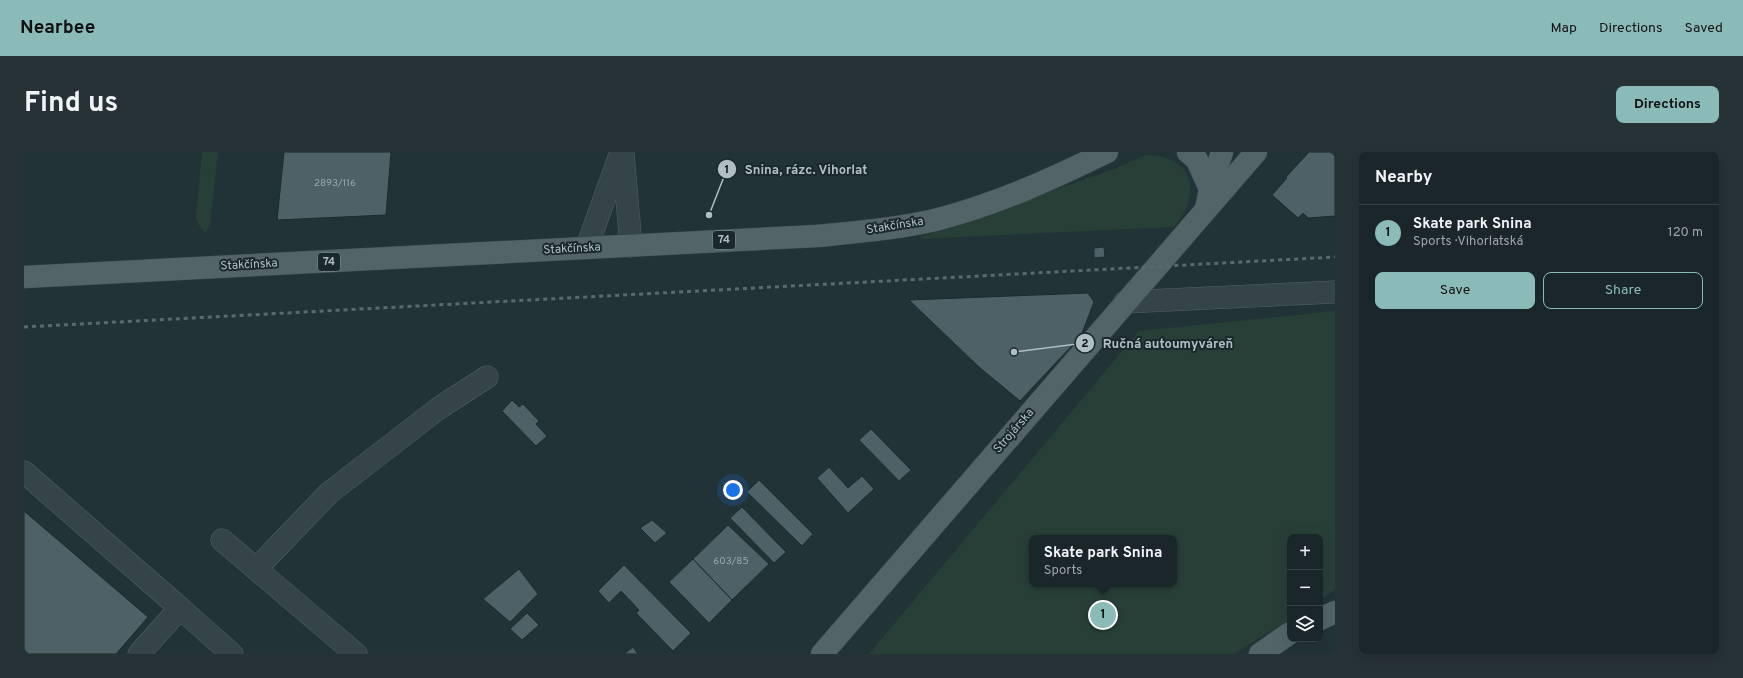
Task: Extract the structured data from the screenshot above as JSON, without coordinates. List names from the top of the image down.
{
  "streets": {
    "main road": ["Stakčínska", "74", "Strojárska"]
  },
  "places": ["Snina, rázc. Vihorlat", "Ručná autoumyváreň"],
  "house_numbers": ["2893/116", "603/85"],
  "page": {
    "header": "Nearbee",
    "nav": ["Map", "Directions", "Saved"],
    "title": "Find us",
    "buttons": [
      "Directions",
      ["Save", "Share"]
    ],
    "heading": "Nearby",
    "list": [
      {
        "mark": "1",
        "name": "Skate park Snina",
        "note": "Sports · Vihorlatská",
        "value": "120 m"
      }
    ],
    "map_buttons": ["+", "−"],
    "popup": ["Skate park Snina", "Sports"],
    "pins": "1"
  }
}
